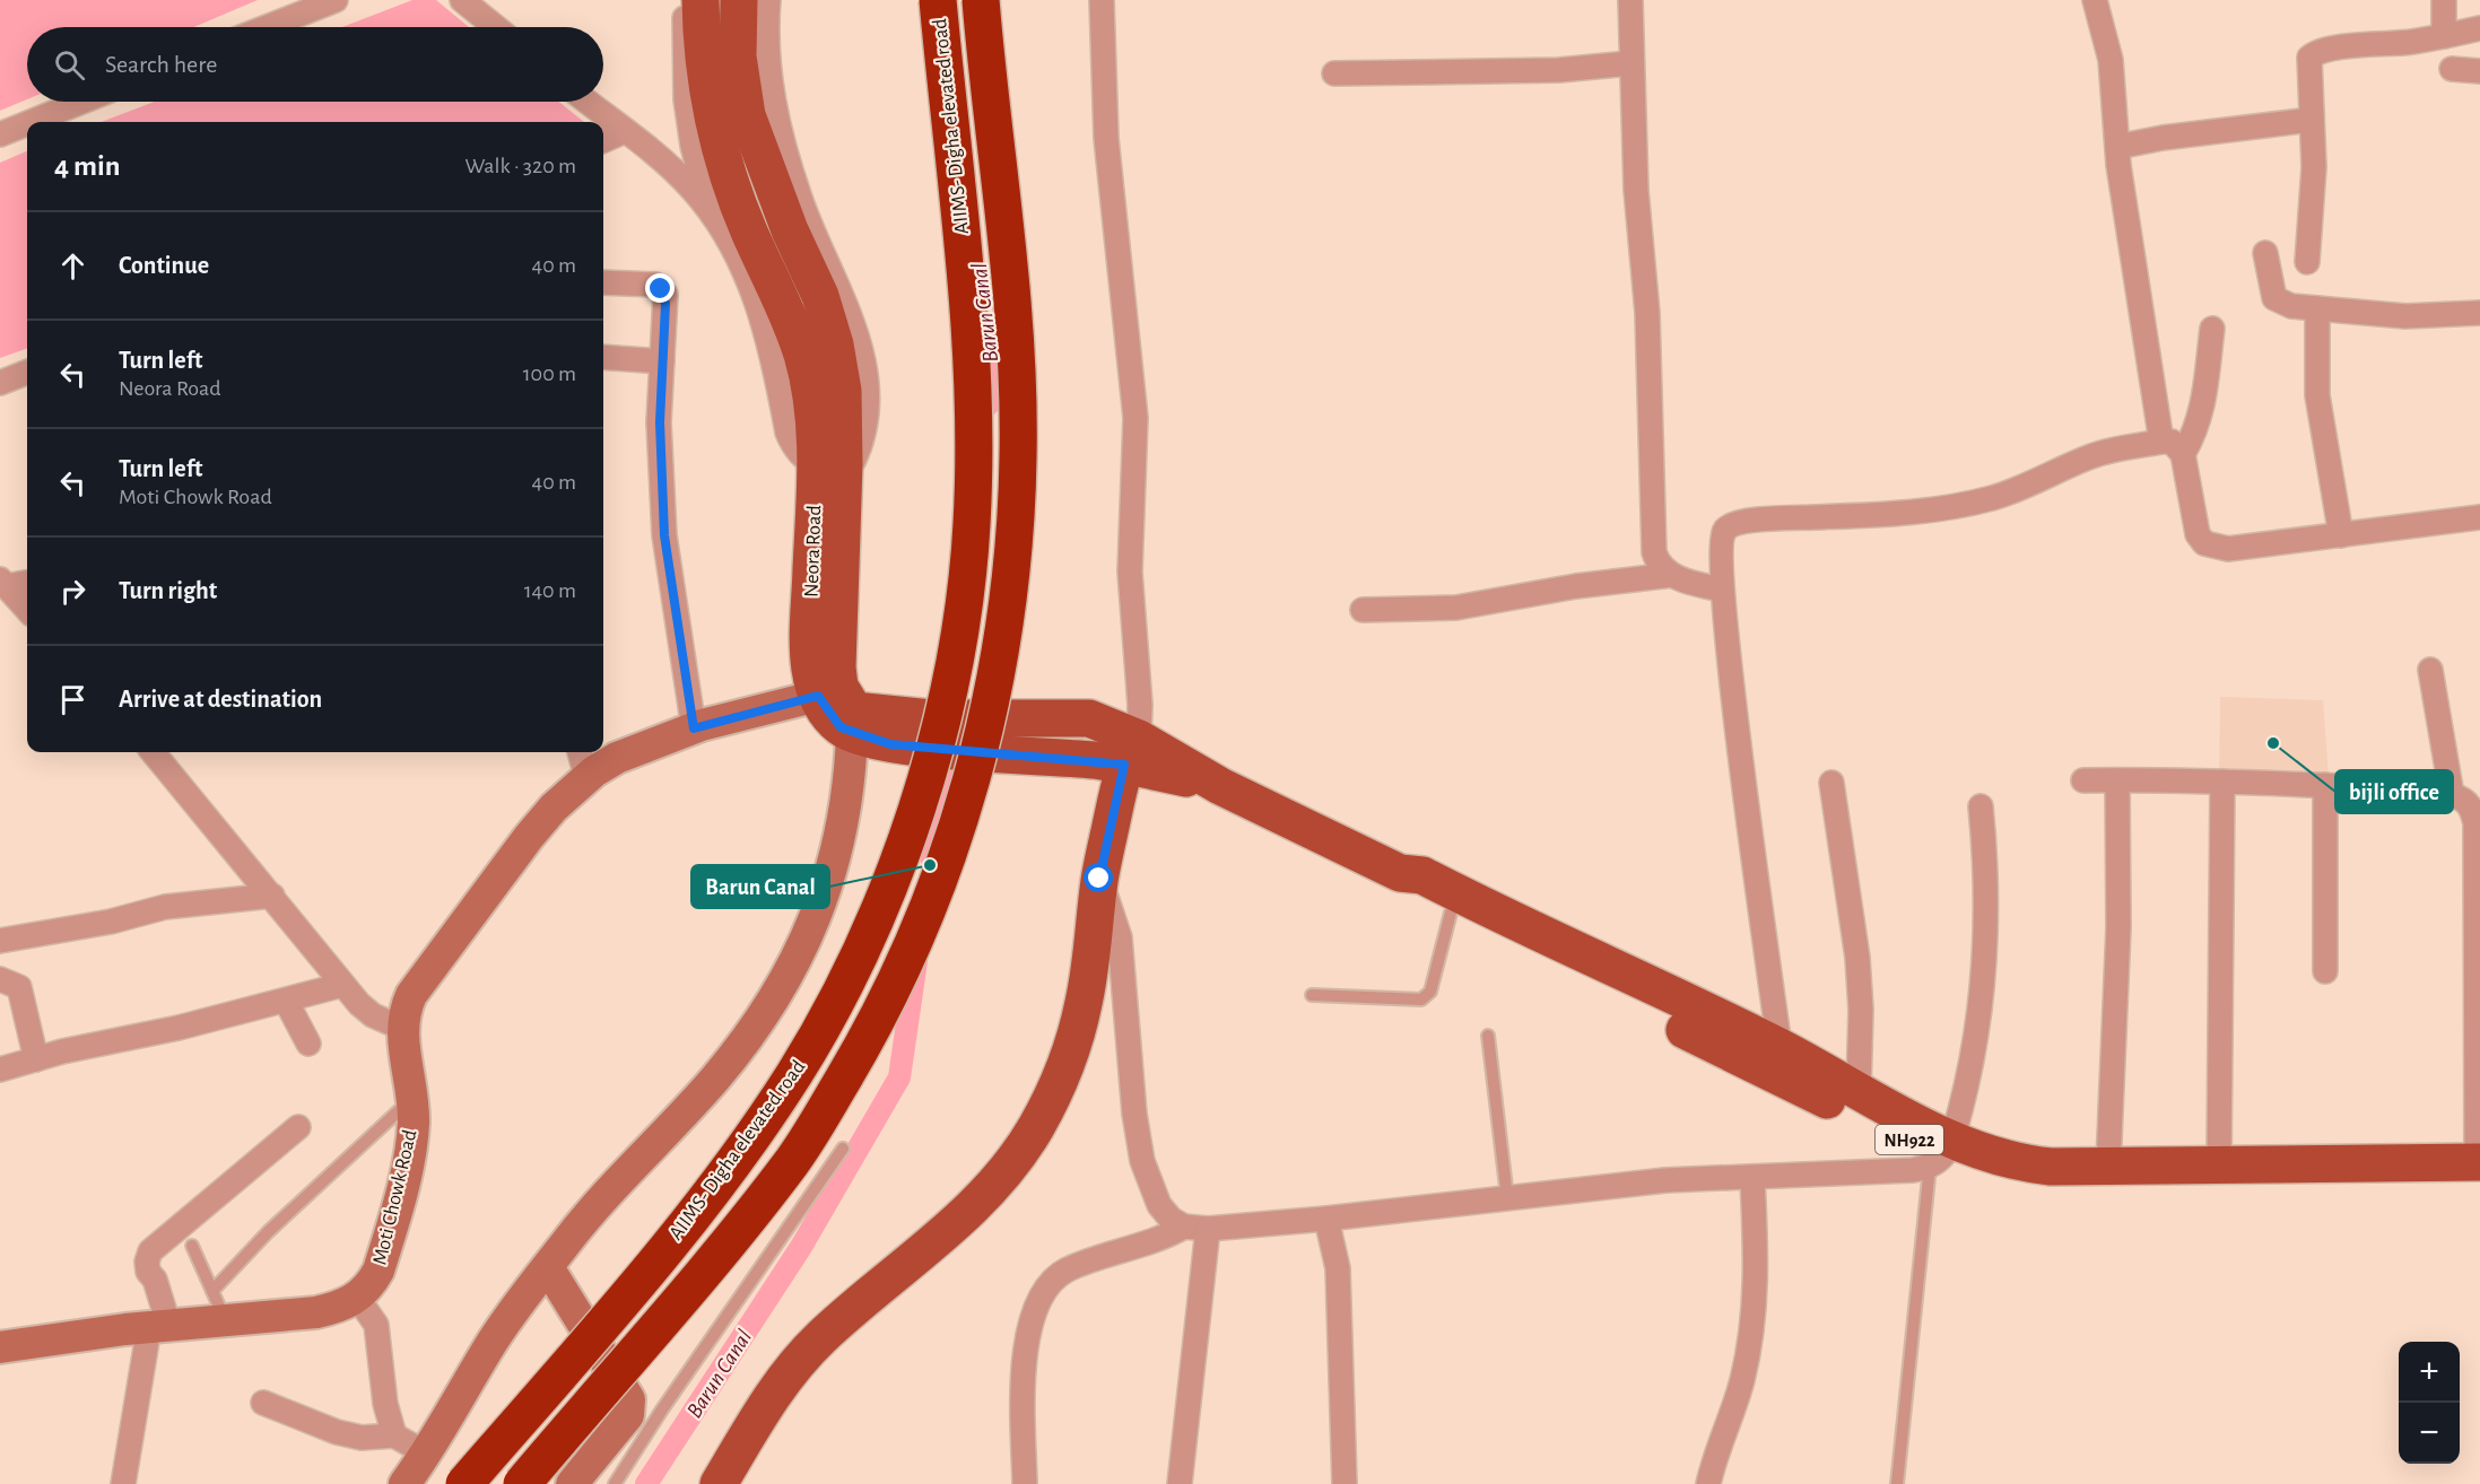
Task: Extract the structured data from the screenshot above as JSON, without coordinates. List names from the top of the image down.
{
  "streets": {
    "highway": ["AIIMS- Digha elevated road"],
    "main road": ["NH922"],
    "street": ["Moti Chowk Road"]
  },
  "water": ["Barun Canal"],
  "places": ["bijli office", "Barun Canal"],
  "page": {
    "search": "Search here",
    "heading": ["4 min", "Walk · 320 m"],
    "list": [
      ["Continue", "40 m"],
      ["Turn left", "Neora Road", "100 m"],
      ["Turn left", "Moti Chowk Road", "40 m"],
      ["Turn right", "140 m"],
      "Arrive at destination"
    ],
    "map_buttons": ["+", "−"]
  }
}
